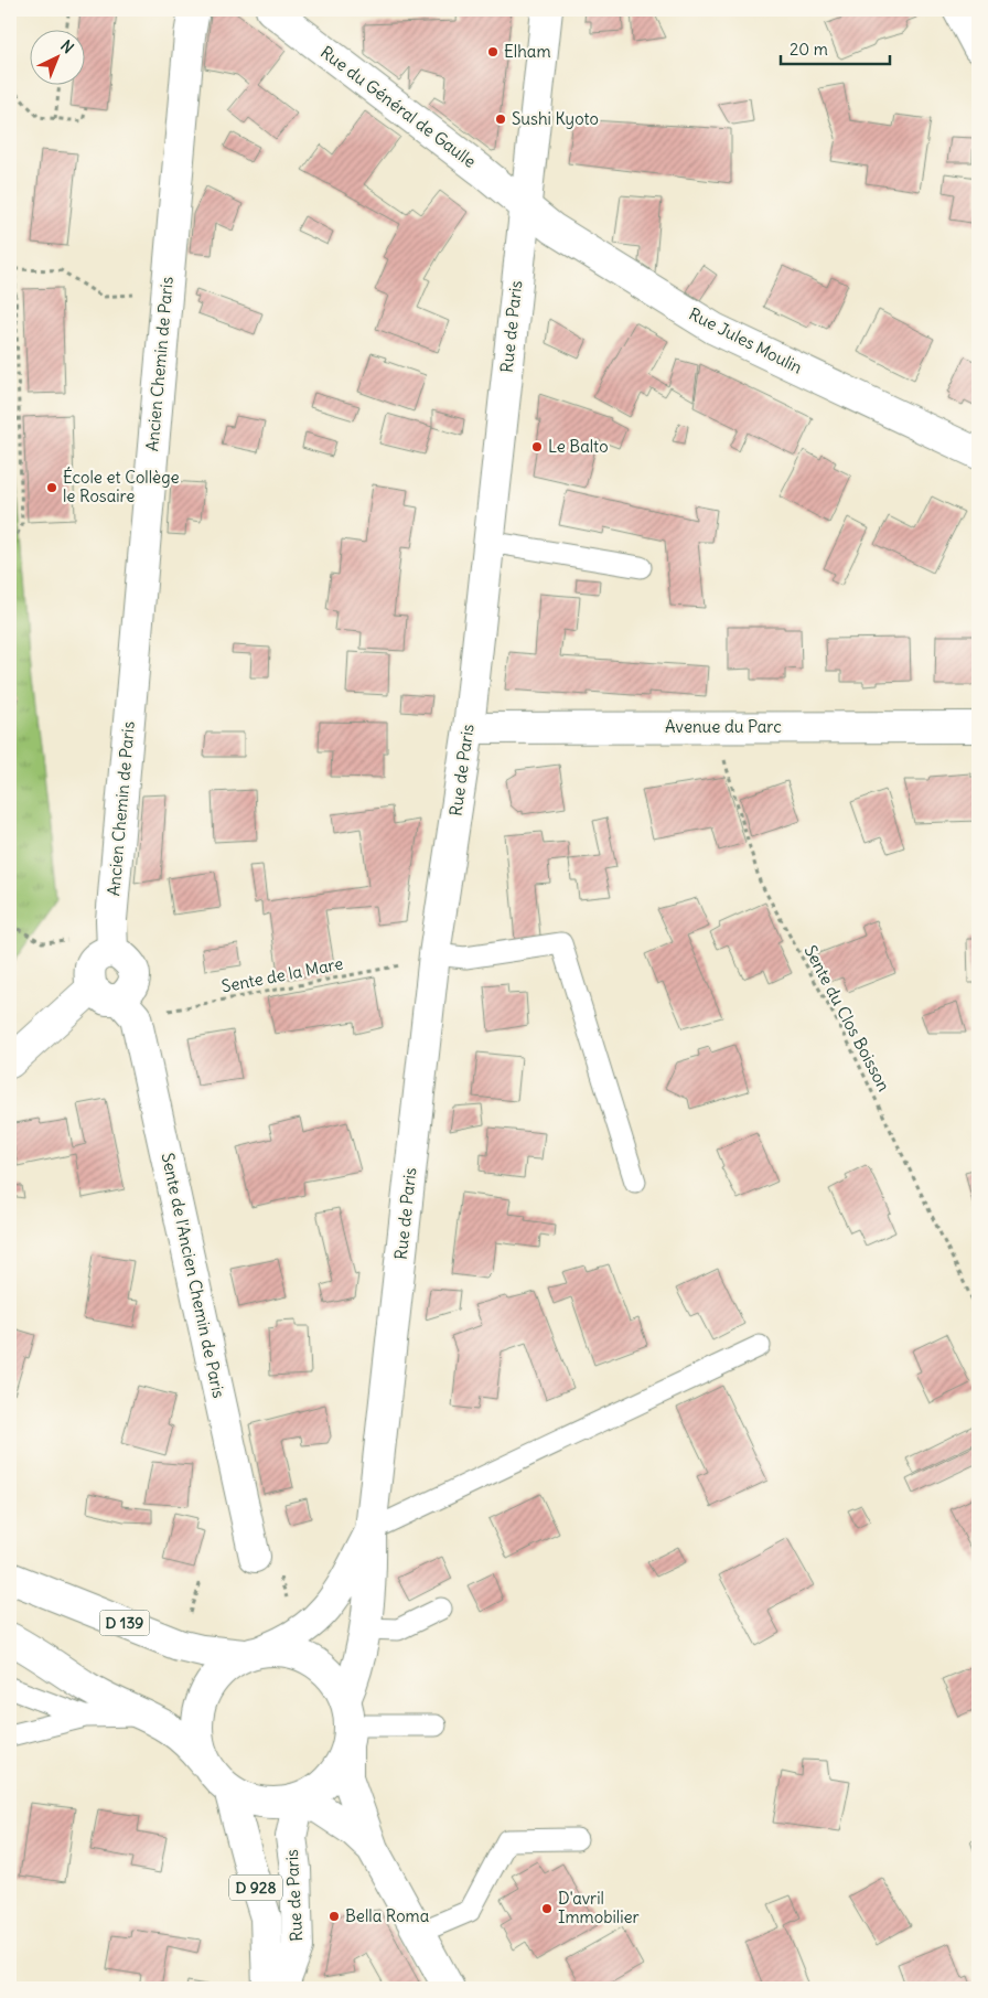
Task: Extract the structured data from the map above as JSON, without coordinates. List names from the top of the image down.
{
  "streets": {
    "street": [
      "Rue du Général de Gaulle",
      "Rue de Paris",
      "Rue Jules Moulin",
      "Ancien Chemin de Paris",
      "Avenue du Parc",
      "Sente de l'Ancien Chemin de Paris",
      "D 139",
      "D 928"
    ],
    "path": ["Sente de la Mare", "Sente du Clos Boisson"]
  },
  "crossings": [
    ["Rue du Général de Gaulle", "Rue de Paris"],
    ["Rue du Général de Gaulle", "Rue Jules Moulin"],
    ["Rue de Paris", "Rue Jules Moulin"],
    ["Rue de Paris", "Avenue du Parc"],
    ["Rue de Paris", "Sente de la Mare"],
    ["Rue de Paris", "D 139"],
    ["Avenue du Parc", "Sente du Clos Boisson"],
    ["Sente de la Mare", "Sente de l'Ancien Chemin de Paris"]
  ],
  "places": [
    "Elham",
    "Sushi Kyoto",
    "Le Balto",
    "École et Collège le Rosaire",
    "D'avril Immobilier",
    "Bella Roma"
  ],
  "scale_bar": "20 m",
  "north": "top right"
}
